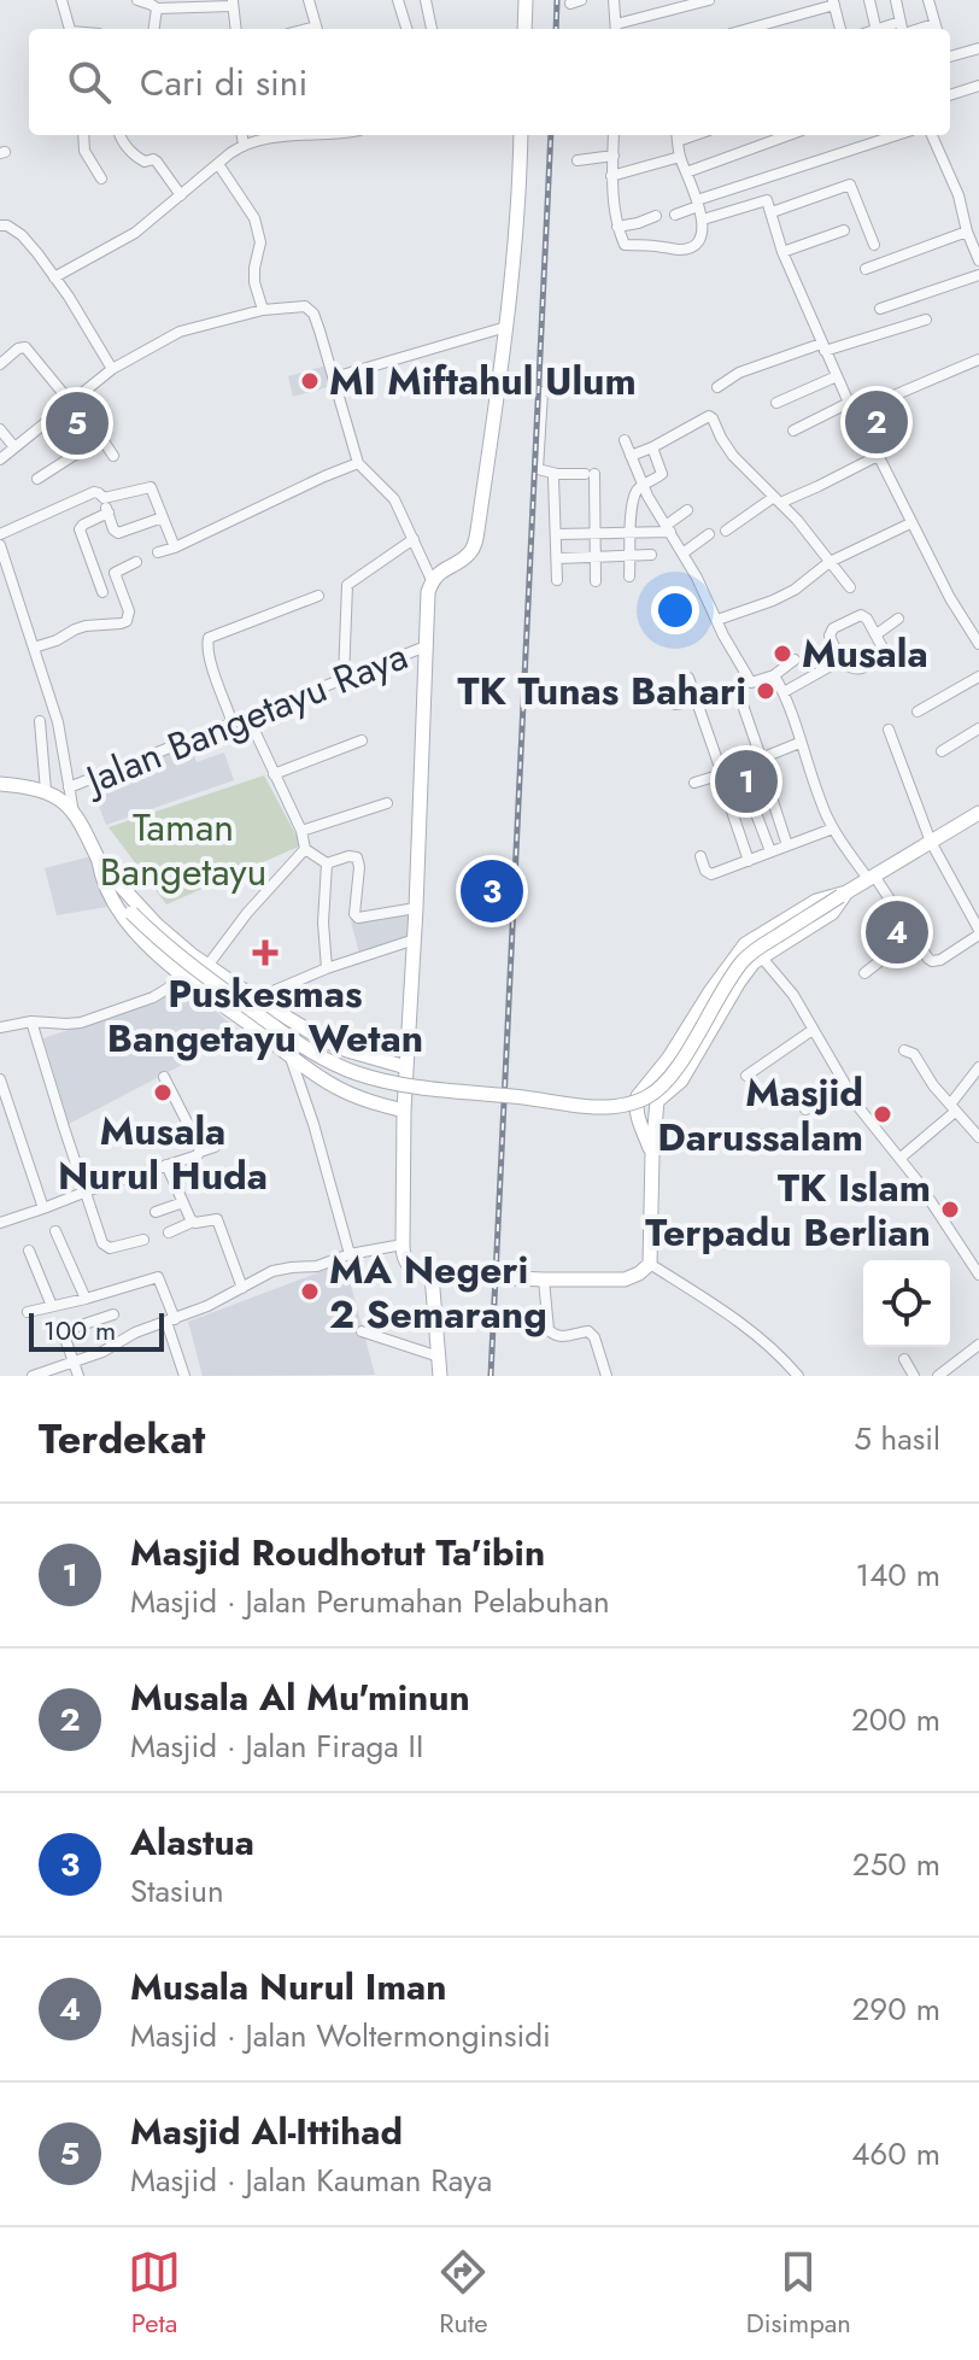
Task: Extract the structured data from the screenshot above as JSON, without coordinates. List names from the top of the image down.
{
  "streets": {
    "street": ["Jalan Bangetayu Raya"]
  },
  "parks": ["Taman Bangetayu"],
  "places": {
    "other": [
      "MI Miftahul Ulum",
      "Musala",
      "TK Tunas Bahari",
      "Musala Nurul Huda",
      "Masjid Darussalam",
      "TK Islam Terpadu Berlian",
      "MA Negeri 2 Semarang"
    ],
    "health": ["Puskesmas Bangetayu Wetan"]
  },
  "scale_bar": "100 m",
  "page": {
    "search": "Cari di sini",
    "pins": [
      "2",
      "5",
      "1",
      "3",
      "4"
    ],
    "scale": "100 m",
    "heading": ["Terdekat", "5 hasil"],
    "list": [
      {
        "mark": "1",
        "name": "Masjid Roudhotut Ta'ibin",
        "note": "Masjid · Jalan Perumahan Pelabuhan",
        "value": "140 m"
      },
      {
        "mark": "2",
        "name": "Musala Al Mu'minun",
        "note": "Masjid · Jalan Firaga II",
        "value": "200 m"
      },
      {
        "mark": "3",
        "name": "Alastua",
        "note": "Stasiun",
        "value": "250 m"
      },
      {
        "mark": "4",
        "name": "Musala Nurul Iman",
        "note": "Masjid · Jalan Woltermonginsidi",
        "value": "290 m"
      },
      {
        "mark": "5",
        "name": "Masjid Al-Ittihad",
        "note": "Masjid · Jalan Kauman Raya",
        "value": "460 m"
      }
    ],
    "nav": ["Peta", "Rute", "Disimpan"]
  }
}
